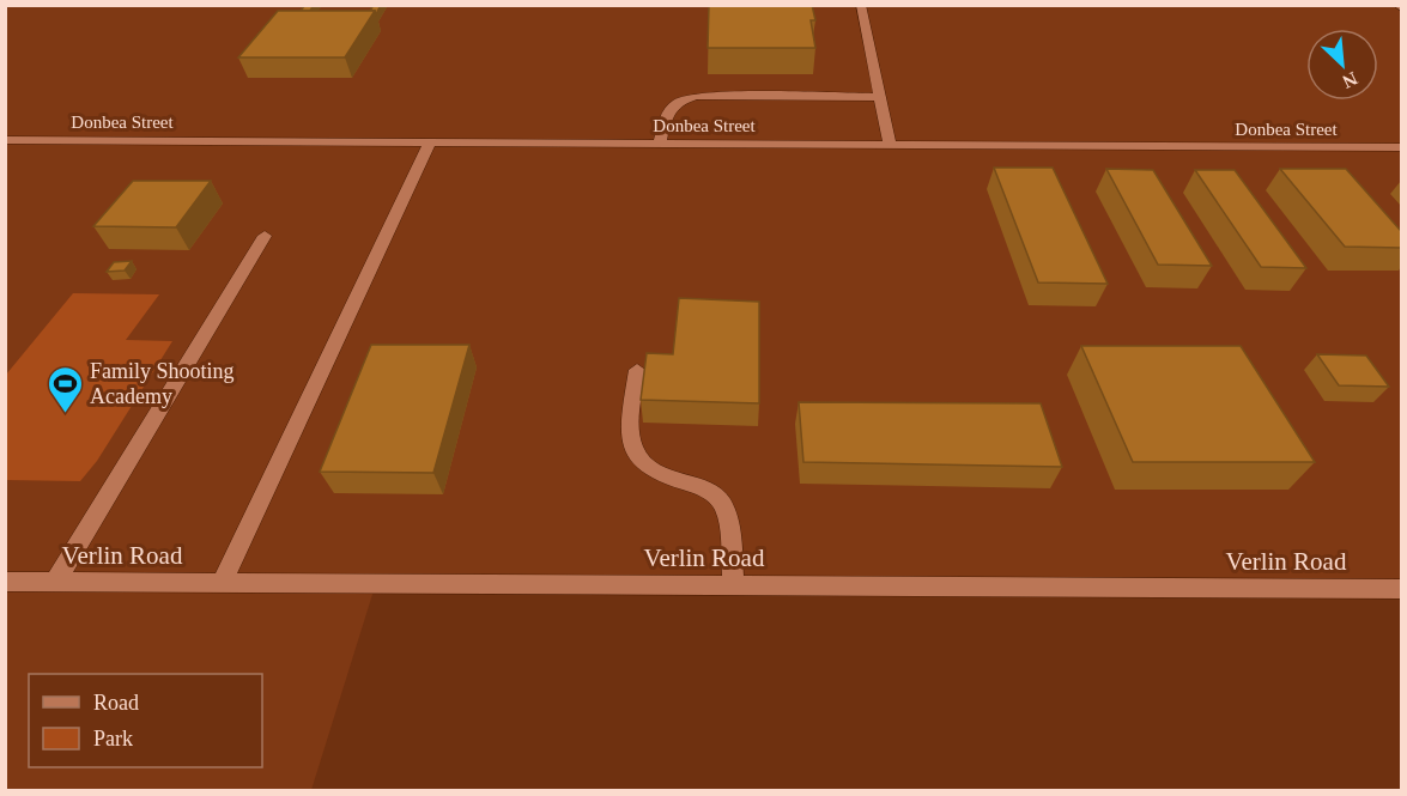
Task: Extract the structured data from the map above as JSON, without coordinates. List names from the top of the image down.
{
  "streets": {
    "street": ["Donbea Street", "Verlin Road"]
  },
  "places": {
    "sports": ["Family Shooting Academy"]
  },
  "legend": ["Road", "Park"],
  "north": "bottom right"
}
